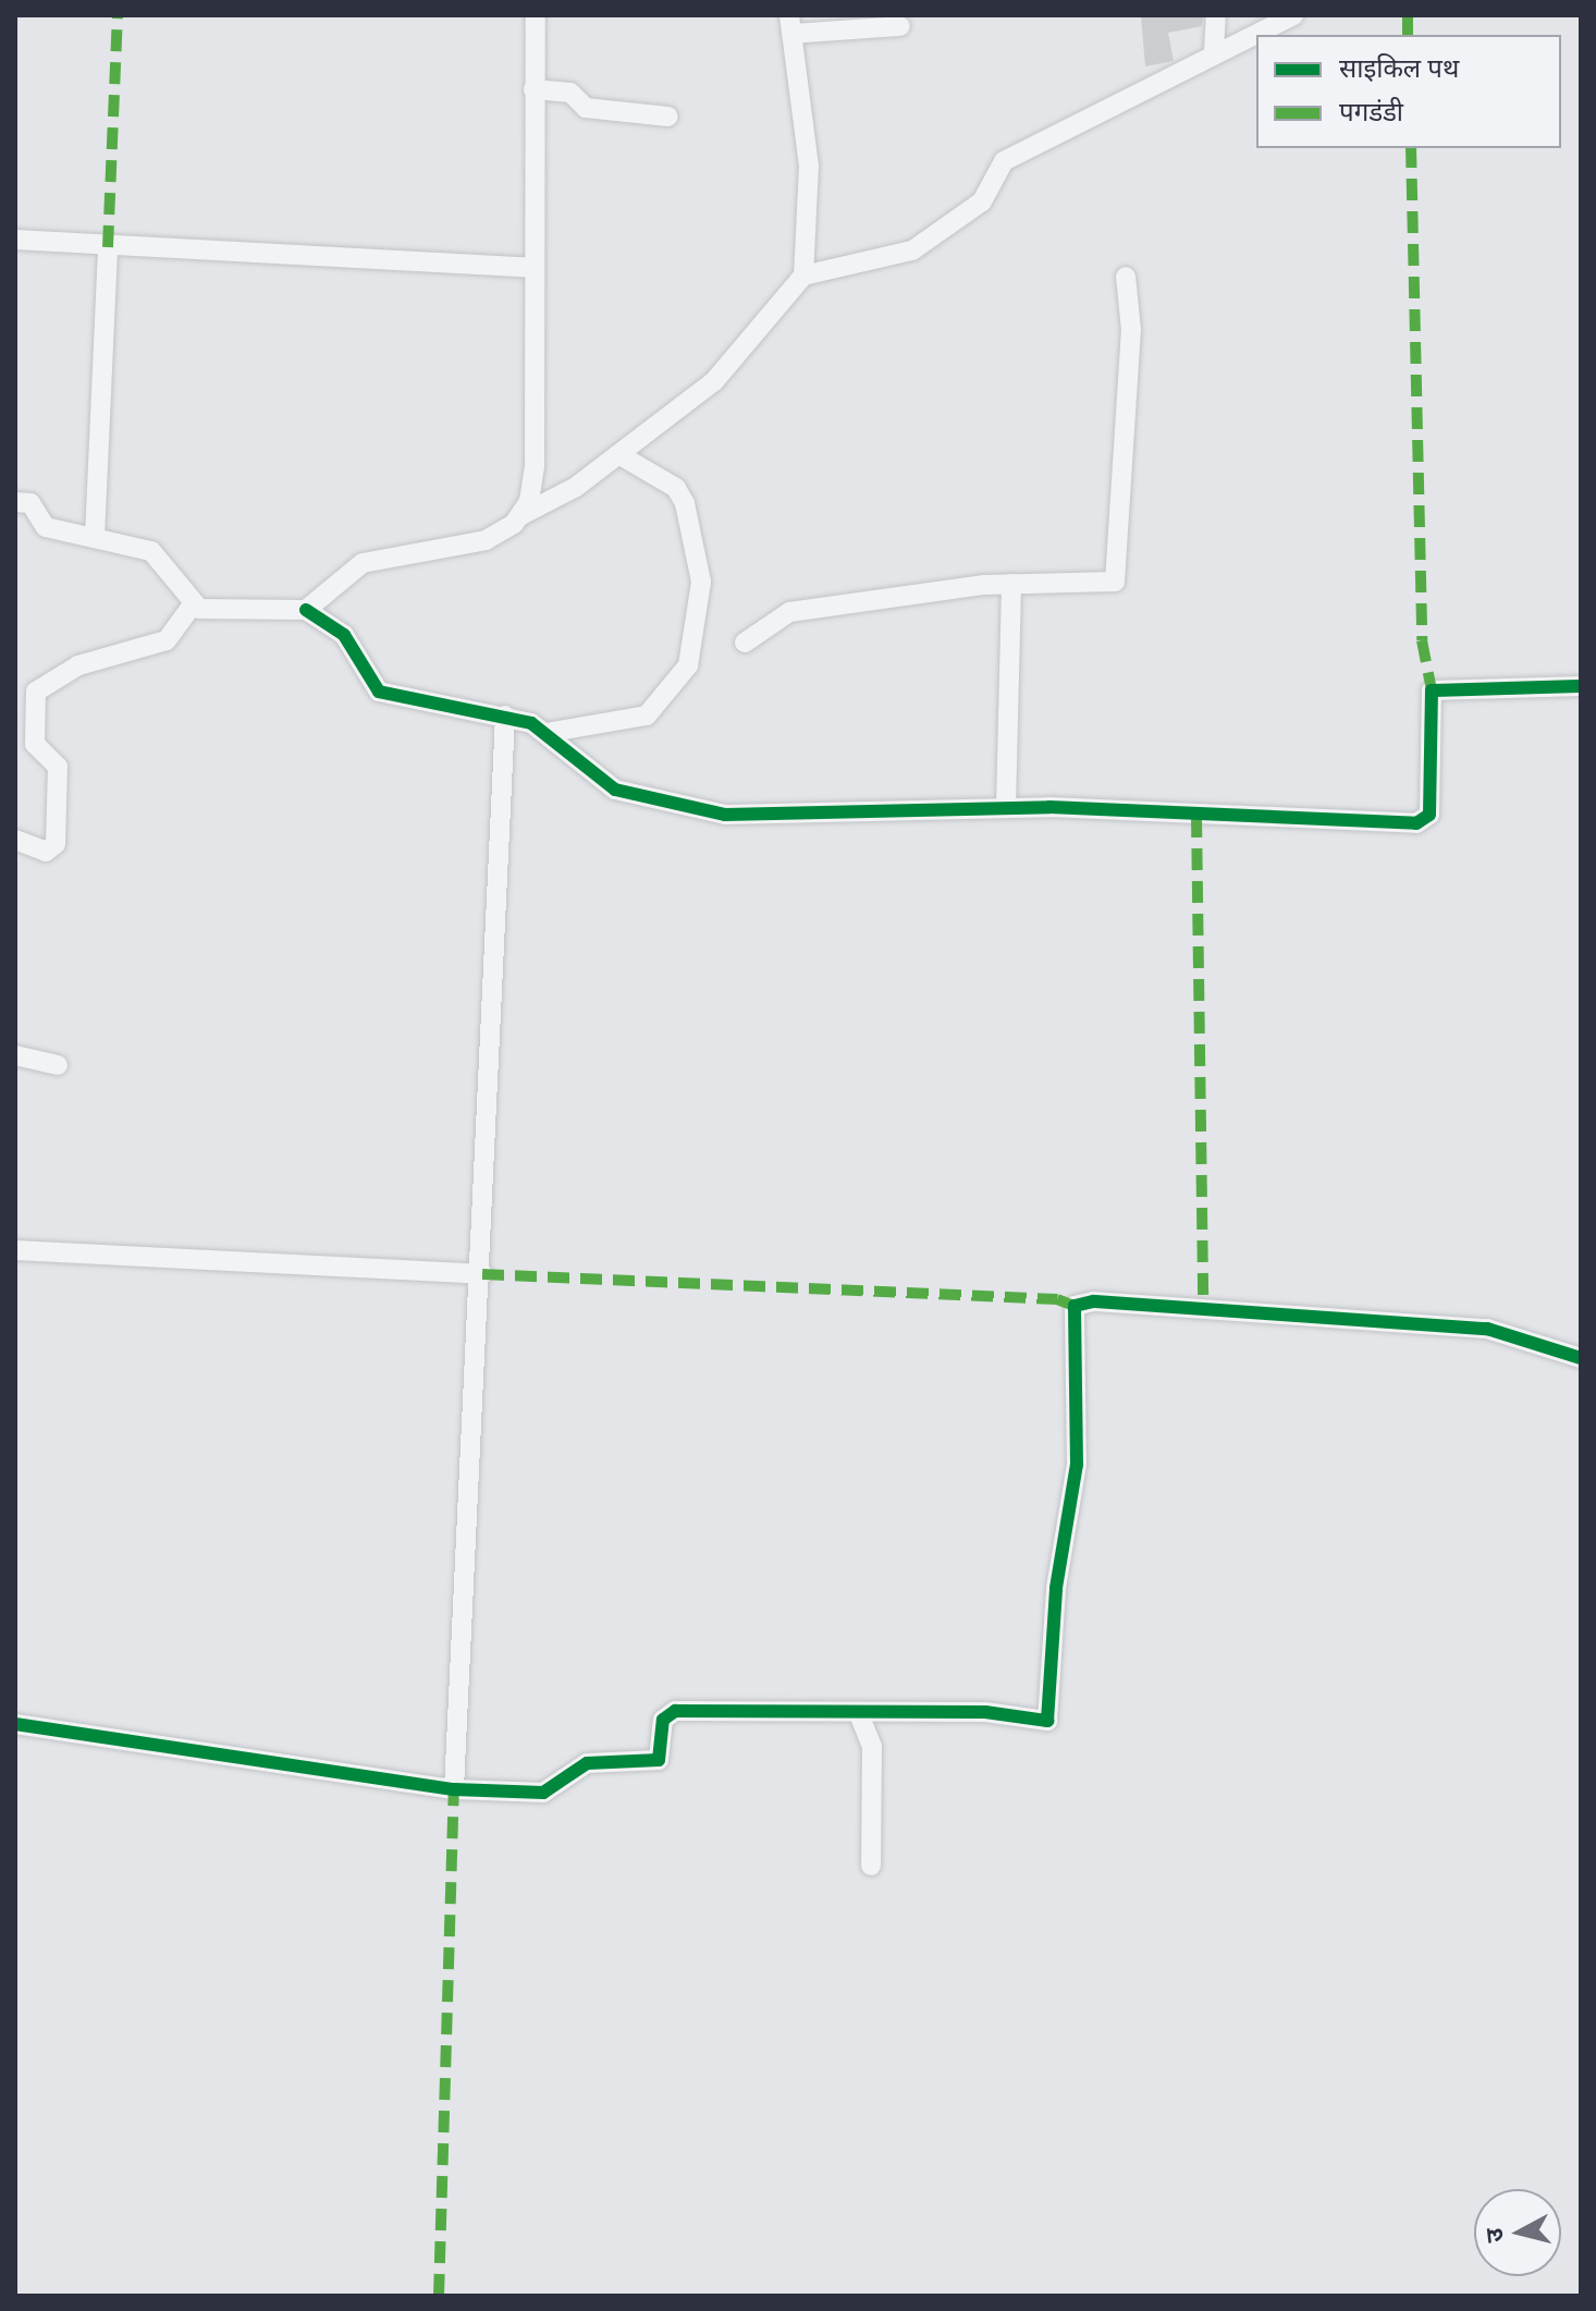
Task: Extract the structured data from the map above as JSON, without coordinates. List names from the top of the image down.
{
  "legend": ["साइकिल पथ", "पगडंडी"],
  "north": "left"
}
